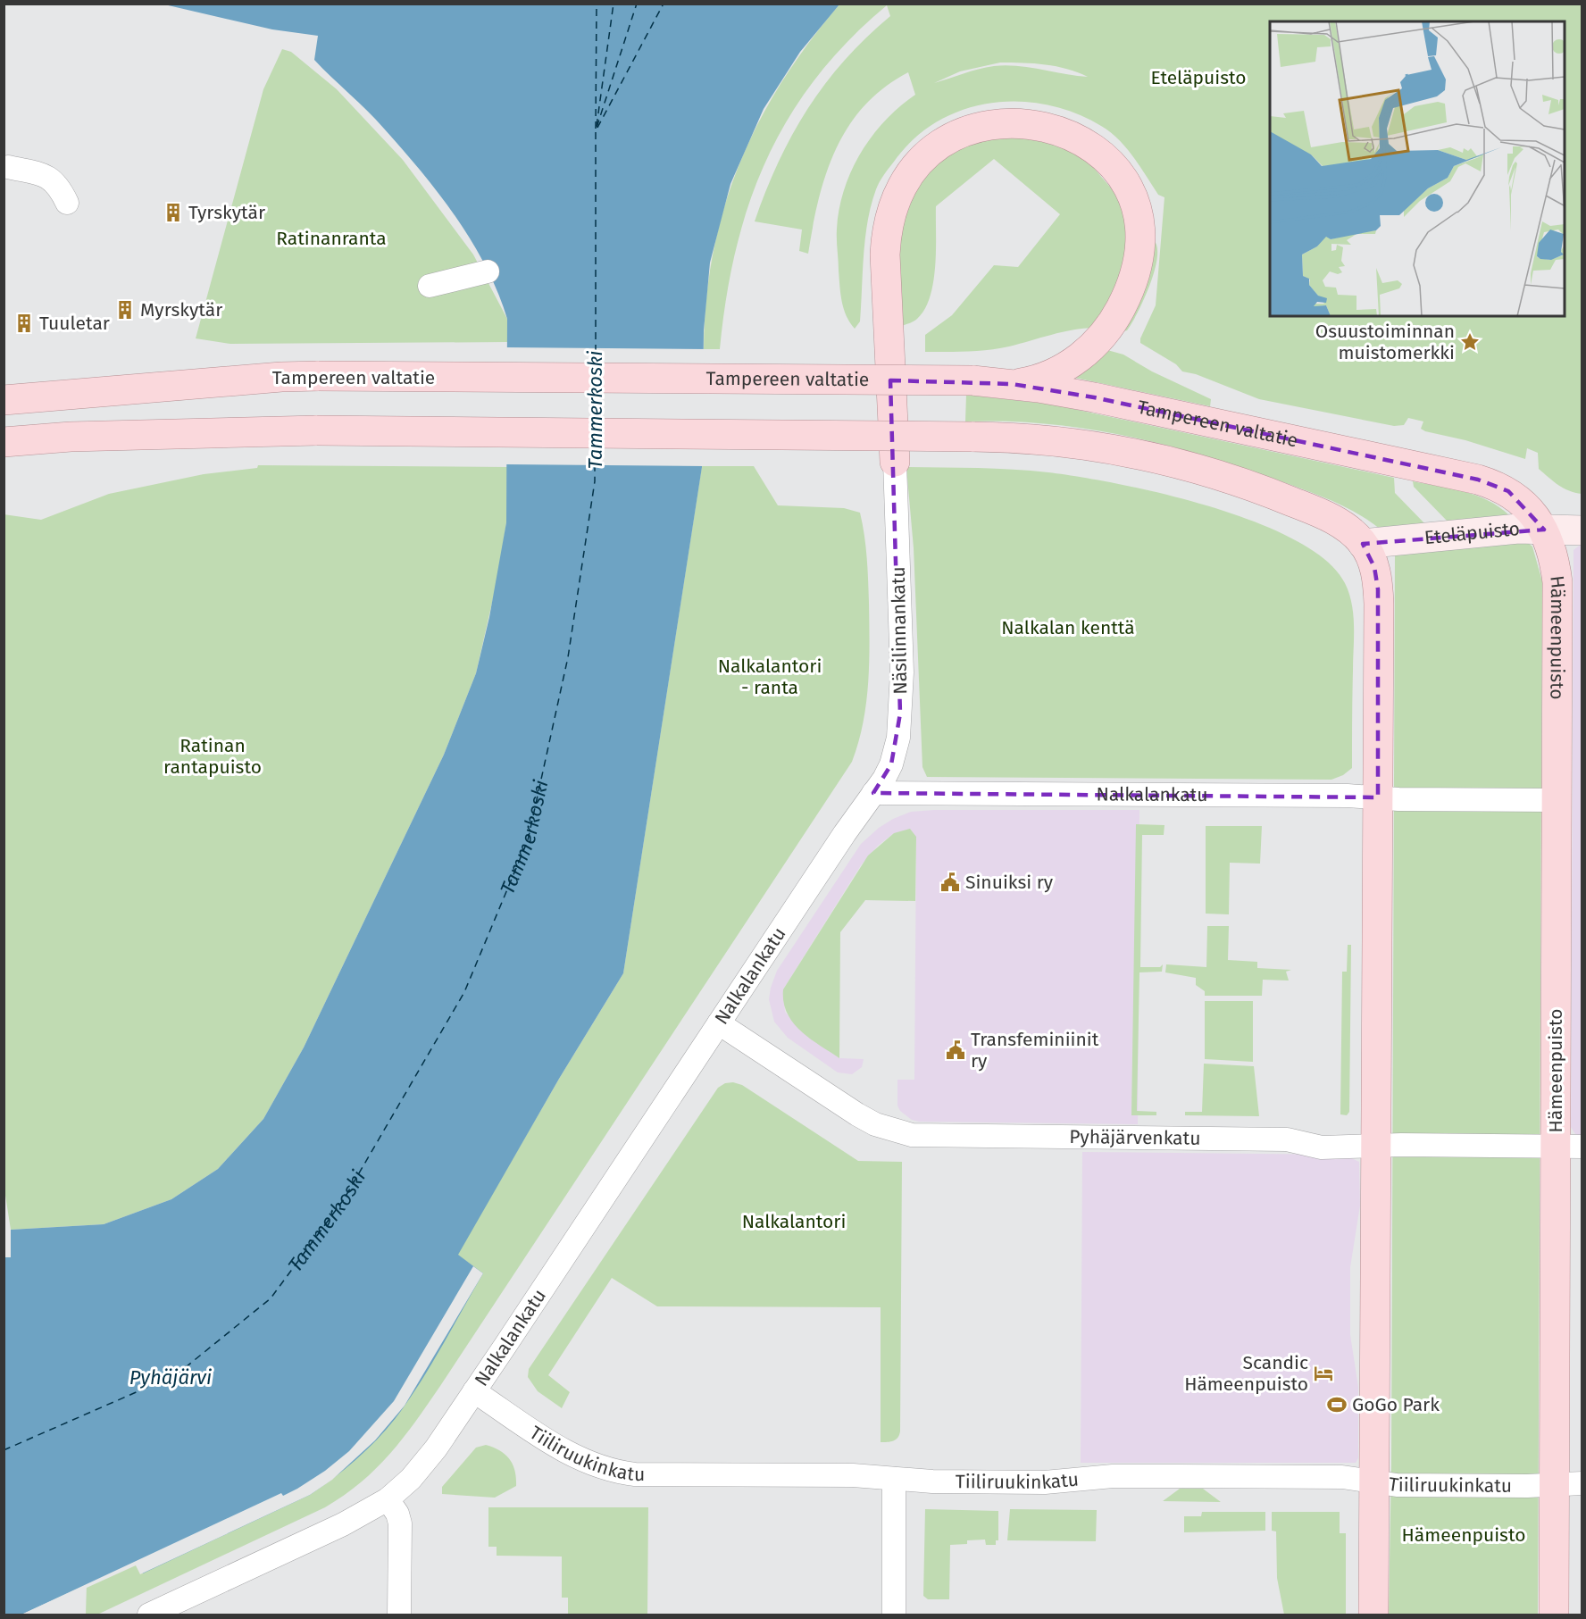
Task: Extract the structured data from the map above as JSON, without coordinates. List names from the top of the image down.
{
  "streets": {
    "main road": ["Tampereen valtatie", "Hämeenpuisto"],
    "street": [
      "Eteläpuisto",
      "Näsilinnankatu",
      "Nalkalankatu",
      "Pyhäjärvenkatu",
      "Tiiliruukinkatu"
    ]
  },
  "crossings": [
    ["Tampereen valtatie", "Eteläpuisto"],
    ["Tampereen valtatie", "Hämeenpuisto"],
    ["Eteläpuisto", "Hämeenpuisto"],
    ["Näsilinnankatu", "Nalkalankatu"],
    ["Hämeenpuisto", "Nalkalankatu"],
    ["Hämeenpuisto", "Pyhäjärvenkatu"],
    ["Hämeenpuisto", "Tiiliruukinkatu"],
    ["Nalkalankatu", "Pyhäjärvenkatu"],
    ["Nalkalankatu", "Tiiliruukinkatu"]
  ],
  "water": ["Tammerkoski", "Pyhäjärvi"],
  "parks": [
    "Eteläpuisto",
    "Ratinanranta",
    "Nalkalan kenttä",
    "Nalkalantori - ranta",
    "Ratinan rantapuisto",
    "Nalkalantori",
    "Hämeenpuisto"
  ],
  "places": {
    "building": ["Tyrskytär", "Myrskytär", "Tuuletar"],
    "place": ["Osuustoiminnan muistomerkki"],
    "public building": ["Sinuiksi ry", "Transfeminiinit ry"],
    "hotel": ["Scandic Hämeenpuisto"],
    "sports": ["GoGo Park"]
  }
}
